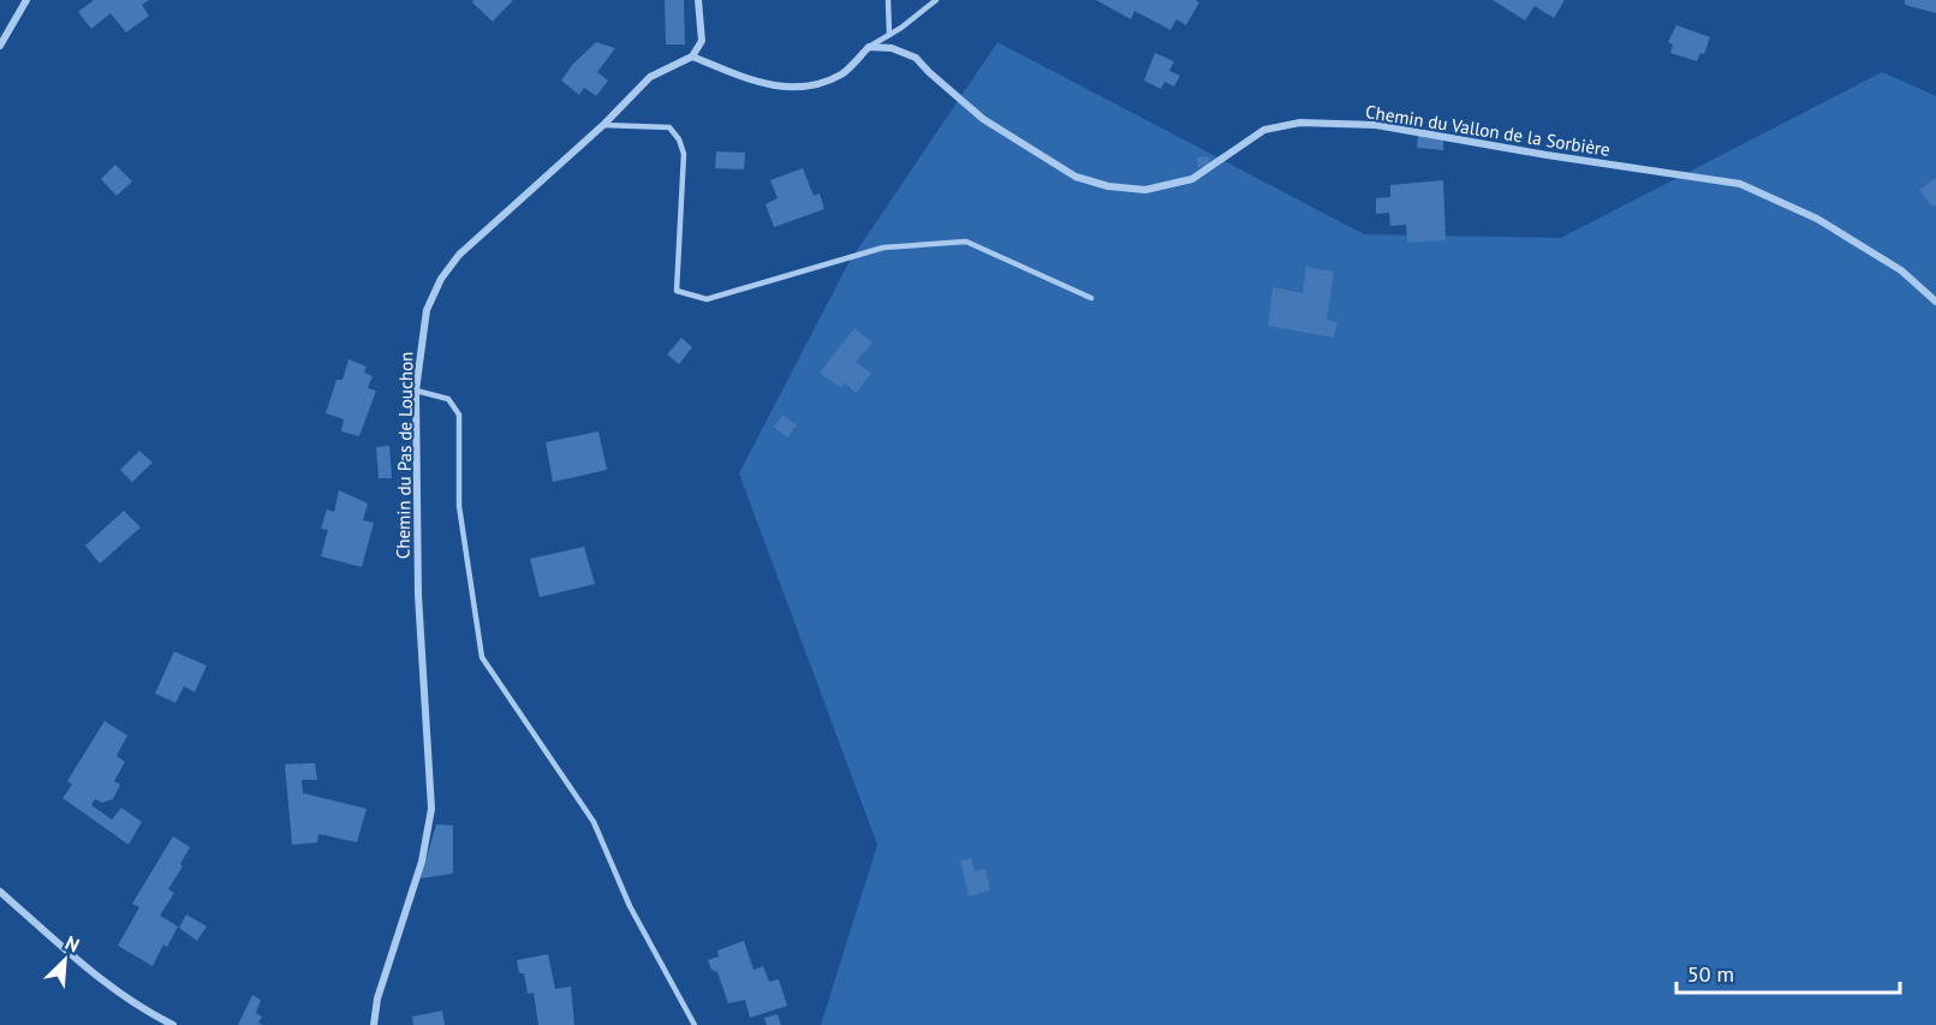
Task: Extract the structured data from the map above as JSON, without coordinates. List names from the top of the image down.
{
  "streets": {
    "street": ["Chemin du Vallon de la Sorbière", "Chemin du Pas de Louchon"]
  },
  "scale_bar": "50 m",
  "north": "top right"
}
